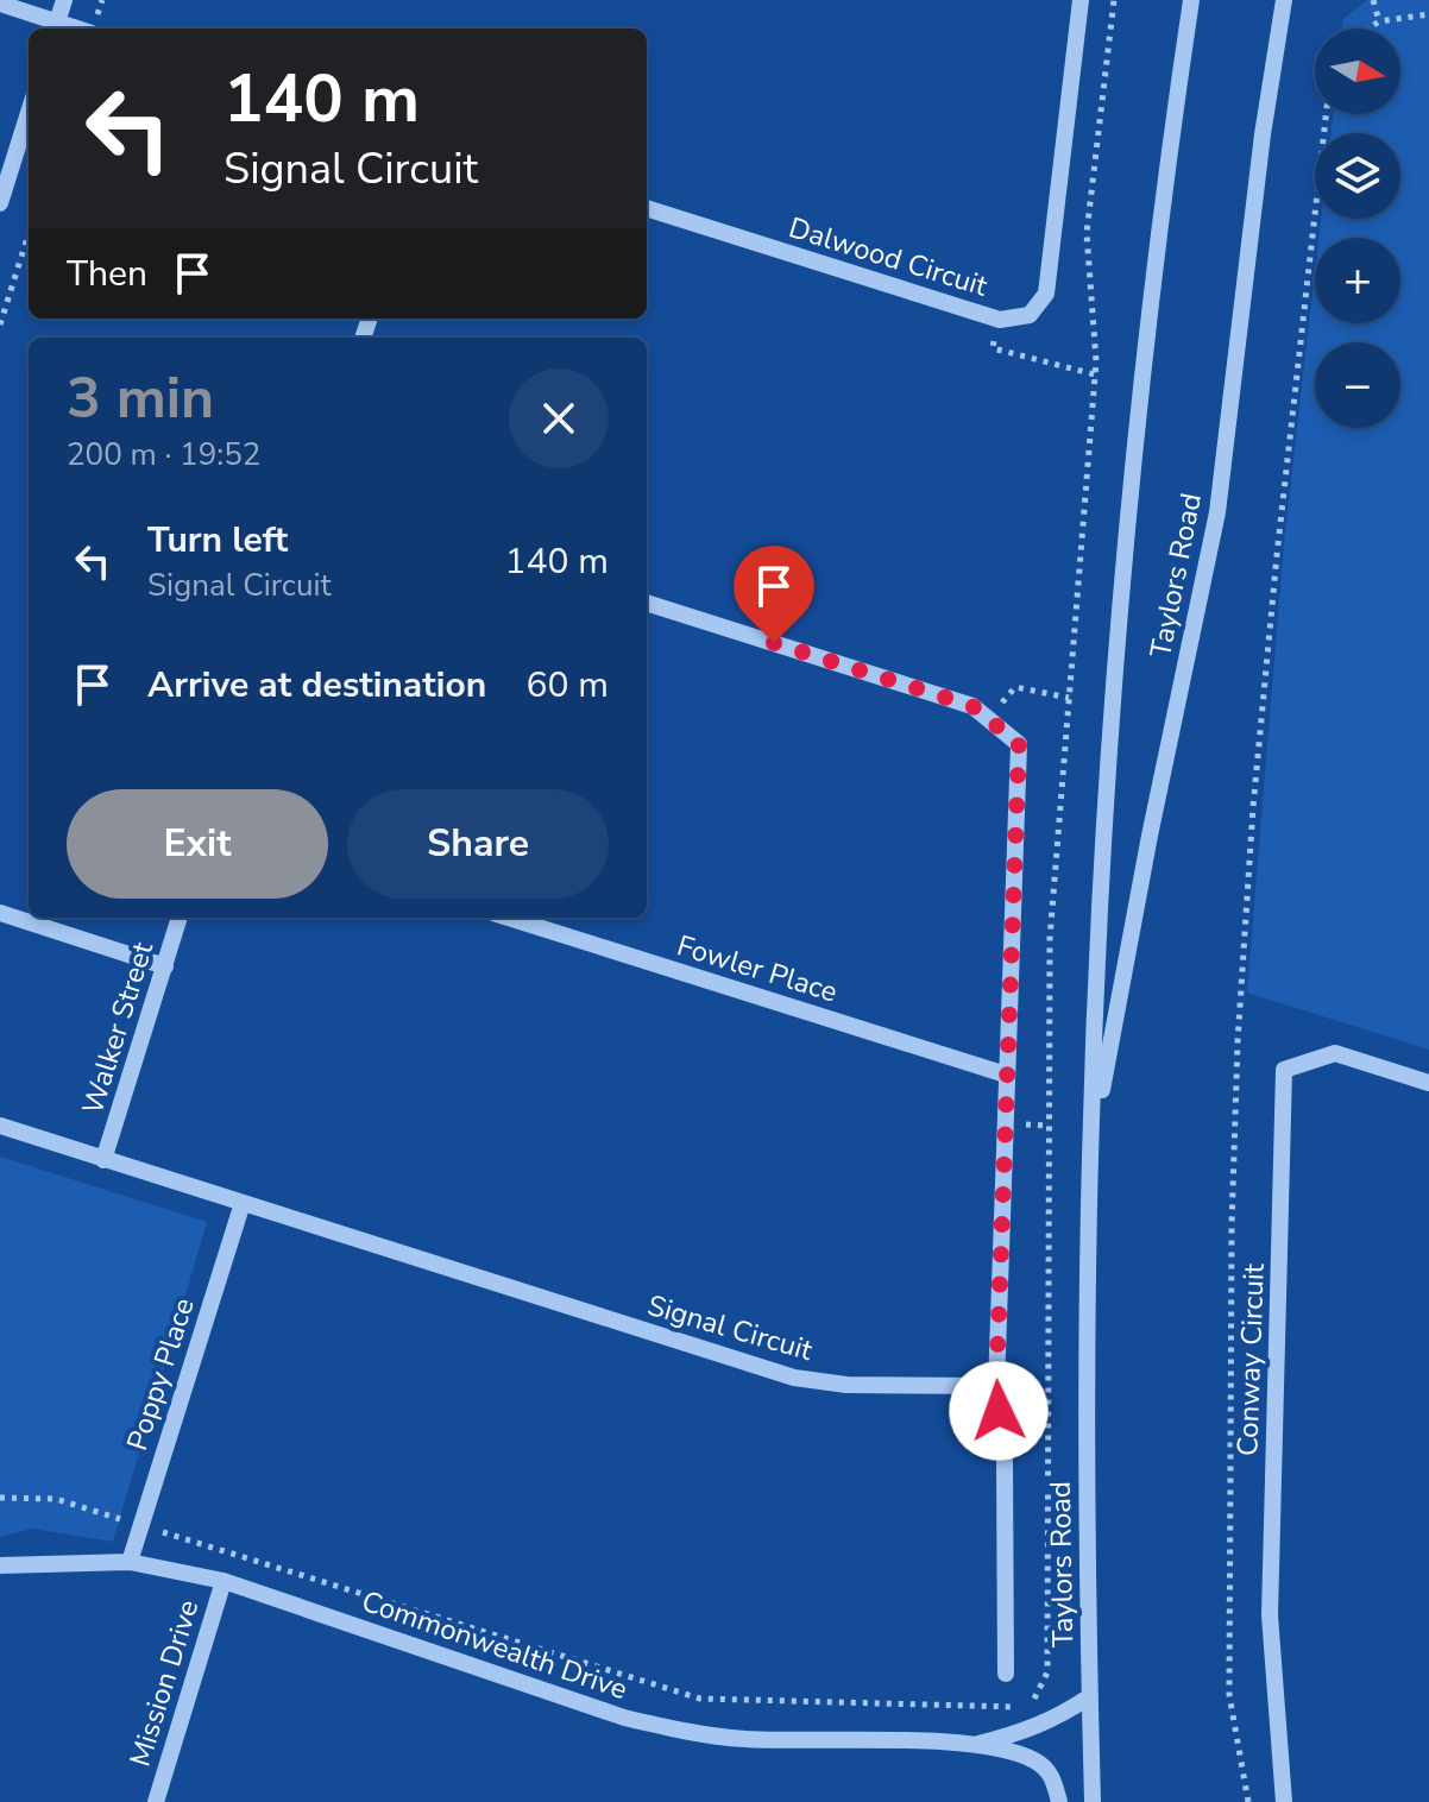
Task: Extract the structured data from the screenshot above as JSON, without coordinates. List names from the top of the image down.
{
  "streets": {
    "street": [
      "Dalwood Circuit",
      "Taylors Road",
      "Fowler Place",
      "Walker Street",
      "Signal Circuit",
      "Conway Circuit",
      "Poppy Place",
      "Commonwealth Drive",
      "Mission Drive"
    ]
  },
  "crossings": [
    ["Taylors Road", "Commonwealth Drive"],
    ["Walker Street", "Signal Circuit"],
    ["Signal Circuit", "Poppy Place"],
    ["Poppy Place", "Commonwealth Drive"],
    ["Commonwealth Drive", "Mission Drive"]
  ],
  "north": "right",
  "page": {
    "map_buttons": ["+", "−"],
    "turn": ["140 m", "Signal Circuit"],
    "then": "Then",
    "heading": ["3 min", "200 m · 19:52"],
    "list": [
      {
        "name": "Turn left",
        "note": "Signal Circuit",
        "value": "140 m"
      },
      {
        "name": "Arrive at destination",
        "value": "60 m"
      }
    ],
    "buttons": ["Exit", "Share"]
  }
}
